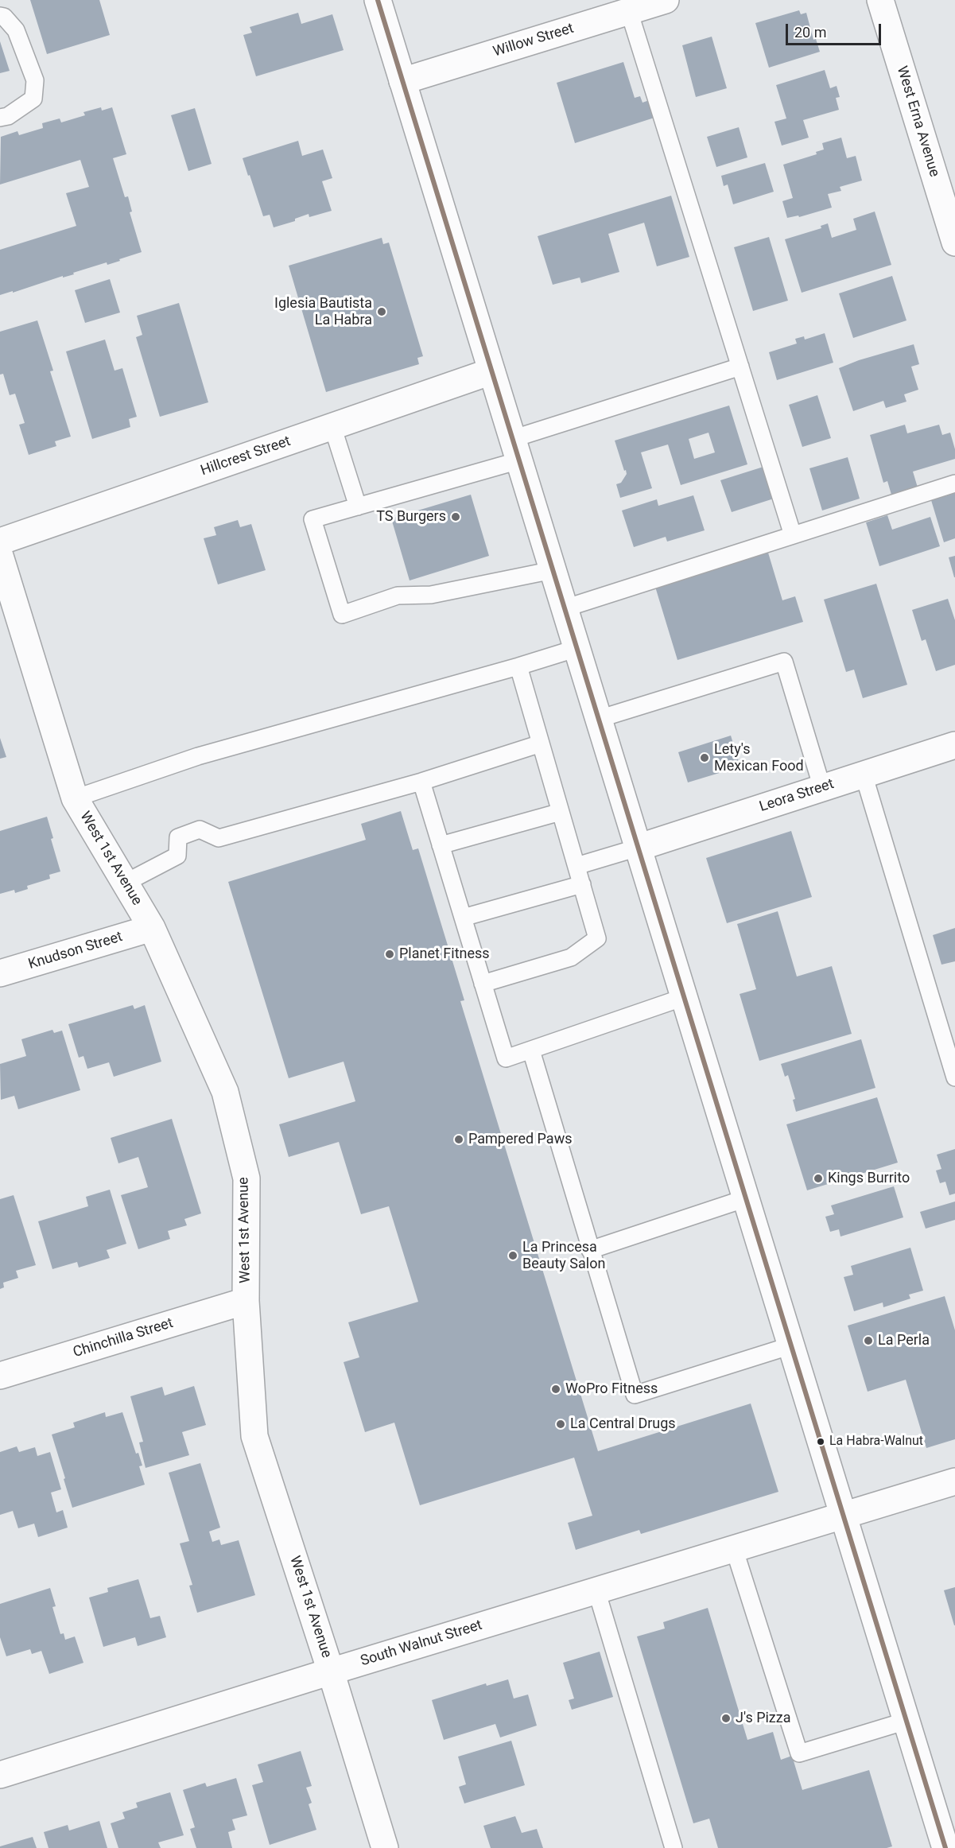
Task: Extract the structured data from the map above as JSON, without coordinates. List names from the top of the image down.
{
  "streets": {
    "street": [
      "Willow Street",
      "West Erna Avenue",
      "Hillcrest Street",
      "Leora Street",
      "West 1st Avenue",
      "Knudson Street",
      "Chinchilla Street",
      "South Walnut Street"
    ]
  },
  "crossings": [
    ["West 1st Avenue", "Knudson Street"],
    ["West 1st Avenue", "Chinchilla Street"],
    ["West 1st Avenue", "South Walnut Street"]
  ],
  "places": [
    "Iglesia Bautista La Habra",
    "TS Burgers",
    "Lety's Mexican Food",
    "Planet Fitness",
    "Pampered Paws",
    "Kings Burrito",
    "La Princesa Beauty Salon",
    "La Perla",
    "WoPro Fitness",
    "La Central Drugs",
    "La Habra-Walnut",
    "J's Pizza"
  ],
  "scale_bar": "20 m"
}
